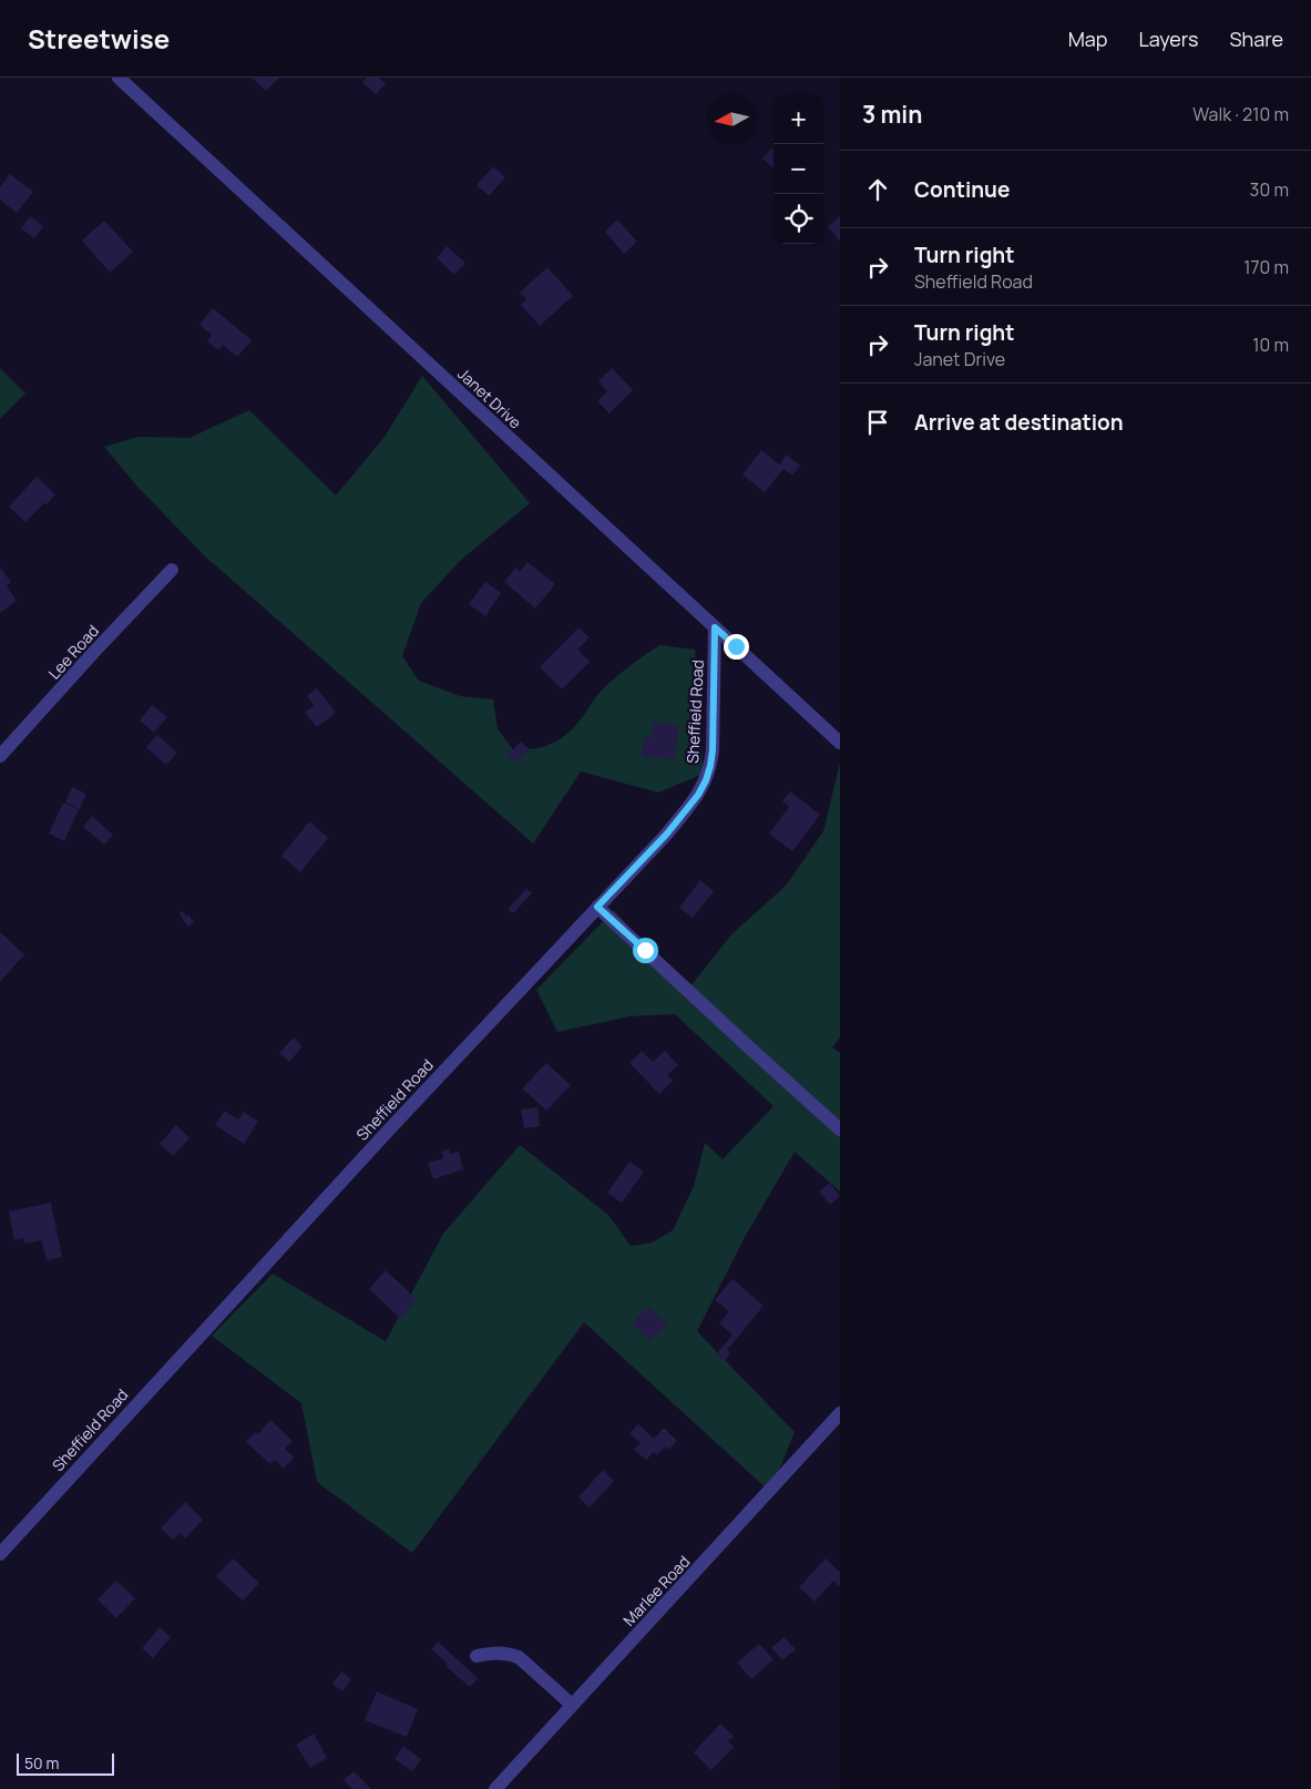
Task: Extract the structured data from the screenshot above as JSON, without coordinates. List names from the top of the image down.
{
  "streets": {
    "street": [
      "Janet Drive",
      "Lee Road",
      "Sheffield Road",
      "Marlee Road"
    ]
  },
  "crossings": [
    ["Janet Drive", "Sheffield Road"]
  ],
  "scale_bar": "50 m",
  "north": "left",
  "page": {
    "header": "Streetwise",
    "nav": ["Map", "Layers", "Share"],
    "heading": ["3 min", "Walk · 210 m"],
    "map_buttons": ["+", "−"],
    "list": [
      ["Continue", "30 m"],
      ["Turn right", "Sheffield Road", "170 m"],
      ["Turn right", "Janet Drive", "10 m"],
      "Arrive at destination"
    ],
    "scale": "50 m"
  }
}
